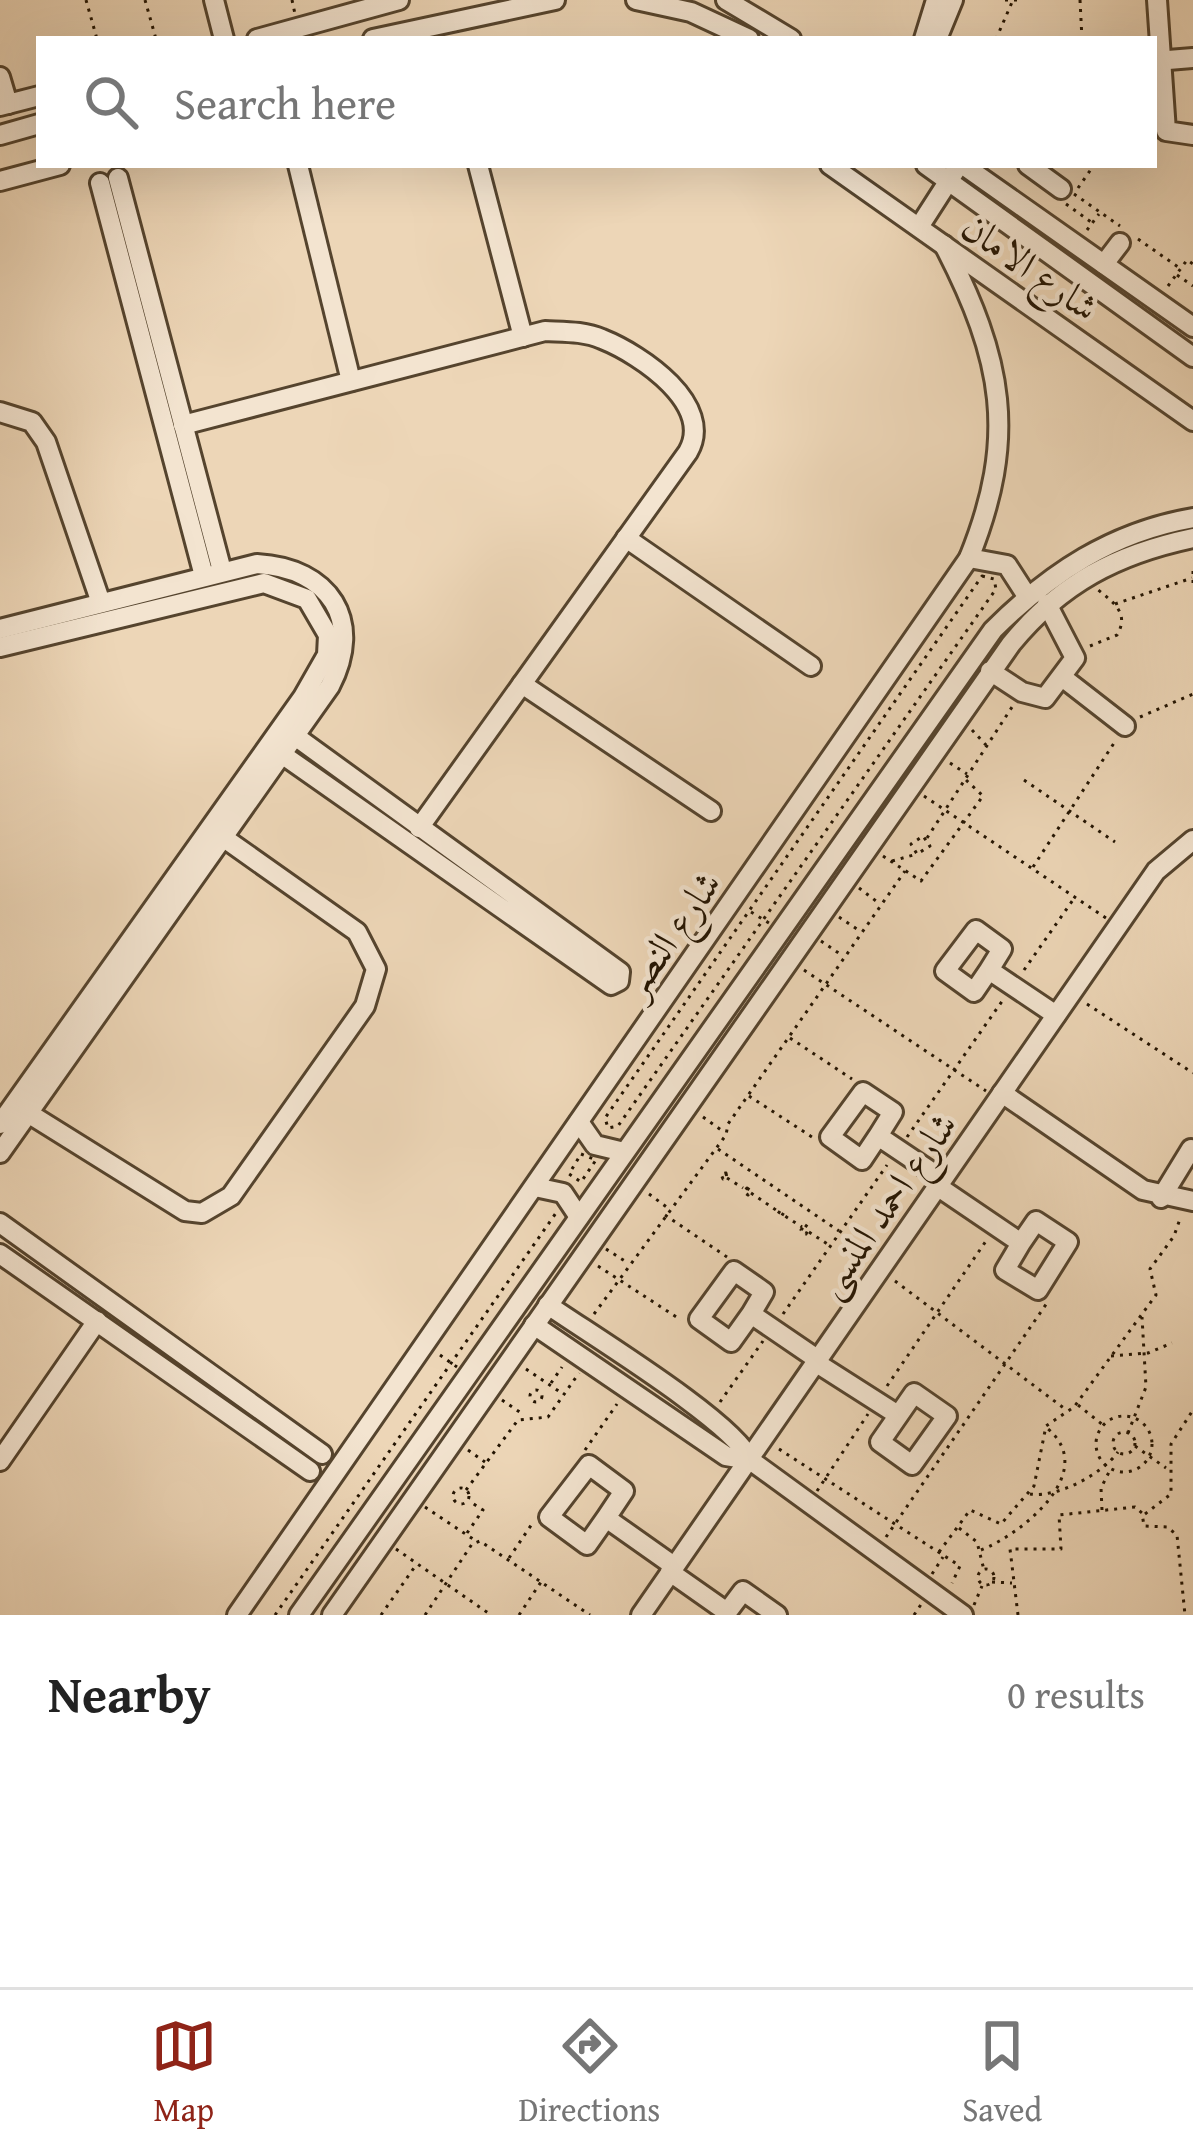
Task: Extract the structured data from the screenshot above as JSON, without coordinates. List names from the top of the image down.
{
  "streets": {
    "street": ["شارع الامان", "شارع النصر", "شارع احمد المنسى"]
  },
  "crossings": [
    ["شارع الامان", "شارع النصر"]
  ],
  "page": {
    "search": "Search here",
    "heading": ["Nearby", "0 results"],
    "nav": ["Map", "Directions", "Saved"]
  }
}
